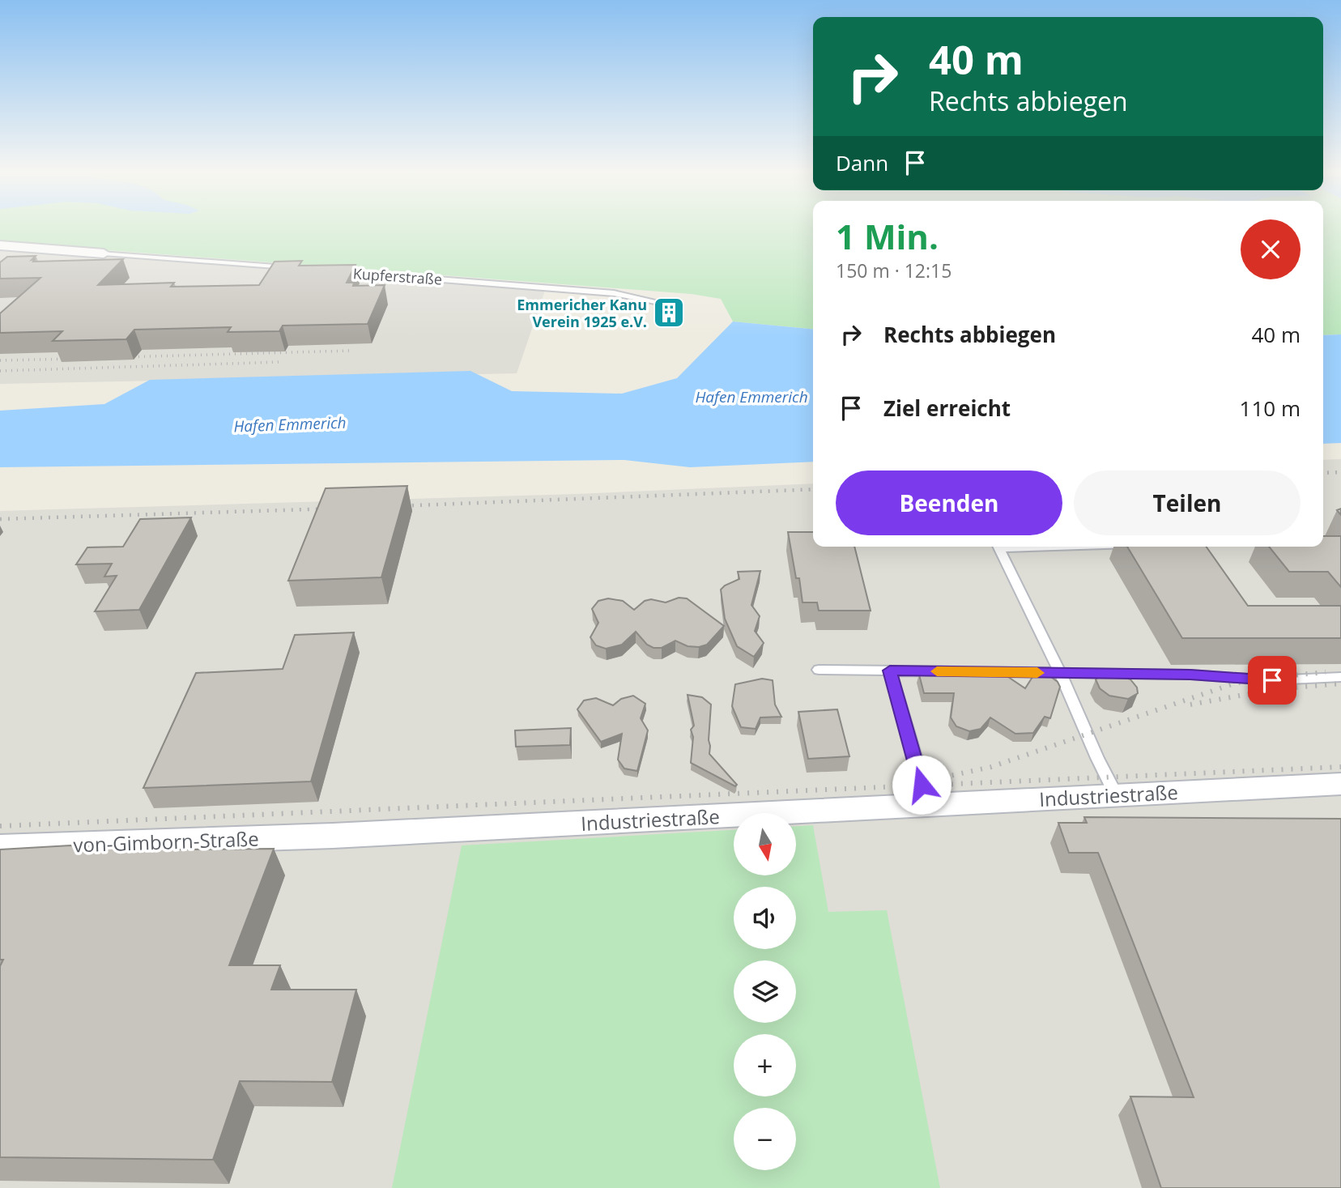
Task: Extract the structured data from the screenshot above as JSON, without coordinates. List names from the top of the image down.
{
  "streets": {
    "street": ["Industriestraße", "von-Gimborn-Straße"],
    "lane": ["Kupferstraße"]
  },
  "crossings": [
    ["Industriestraße", "von-Gimborn-Straße"]
  ],
  "water": ["Hafen Emmerich"],
  "places": {
    "building": ["Emmericher Kanu Verein 1925 e.V."]
  },
  "north": "bottom",
  "page": {
    "turn": ["40 m", "Rechts abbiegen"],
    "then": "Dann",
    "heading": ["1 Min.", "150 m · 12:15"],
    "list": [
      {
        "name": "Rechts abbiegen",
        "value": "40 m"
      },
      {
        "name": "Ziel erreicht",
        "value": "110 m"
      }
    ],
    "buttons": ["Beenden", "Teilen"],
    "map_buttons": ["+", "−"]
  }
}
